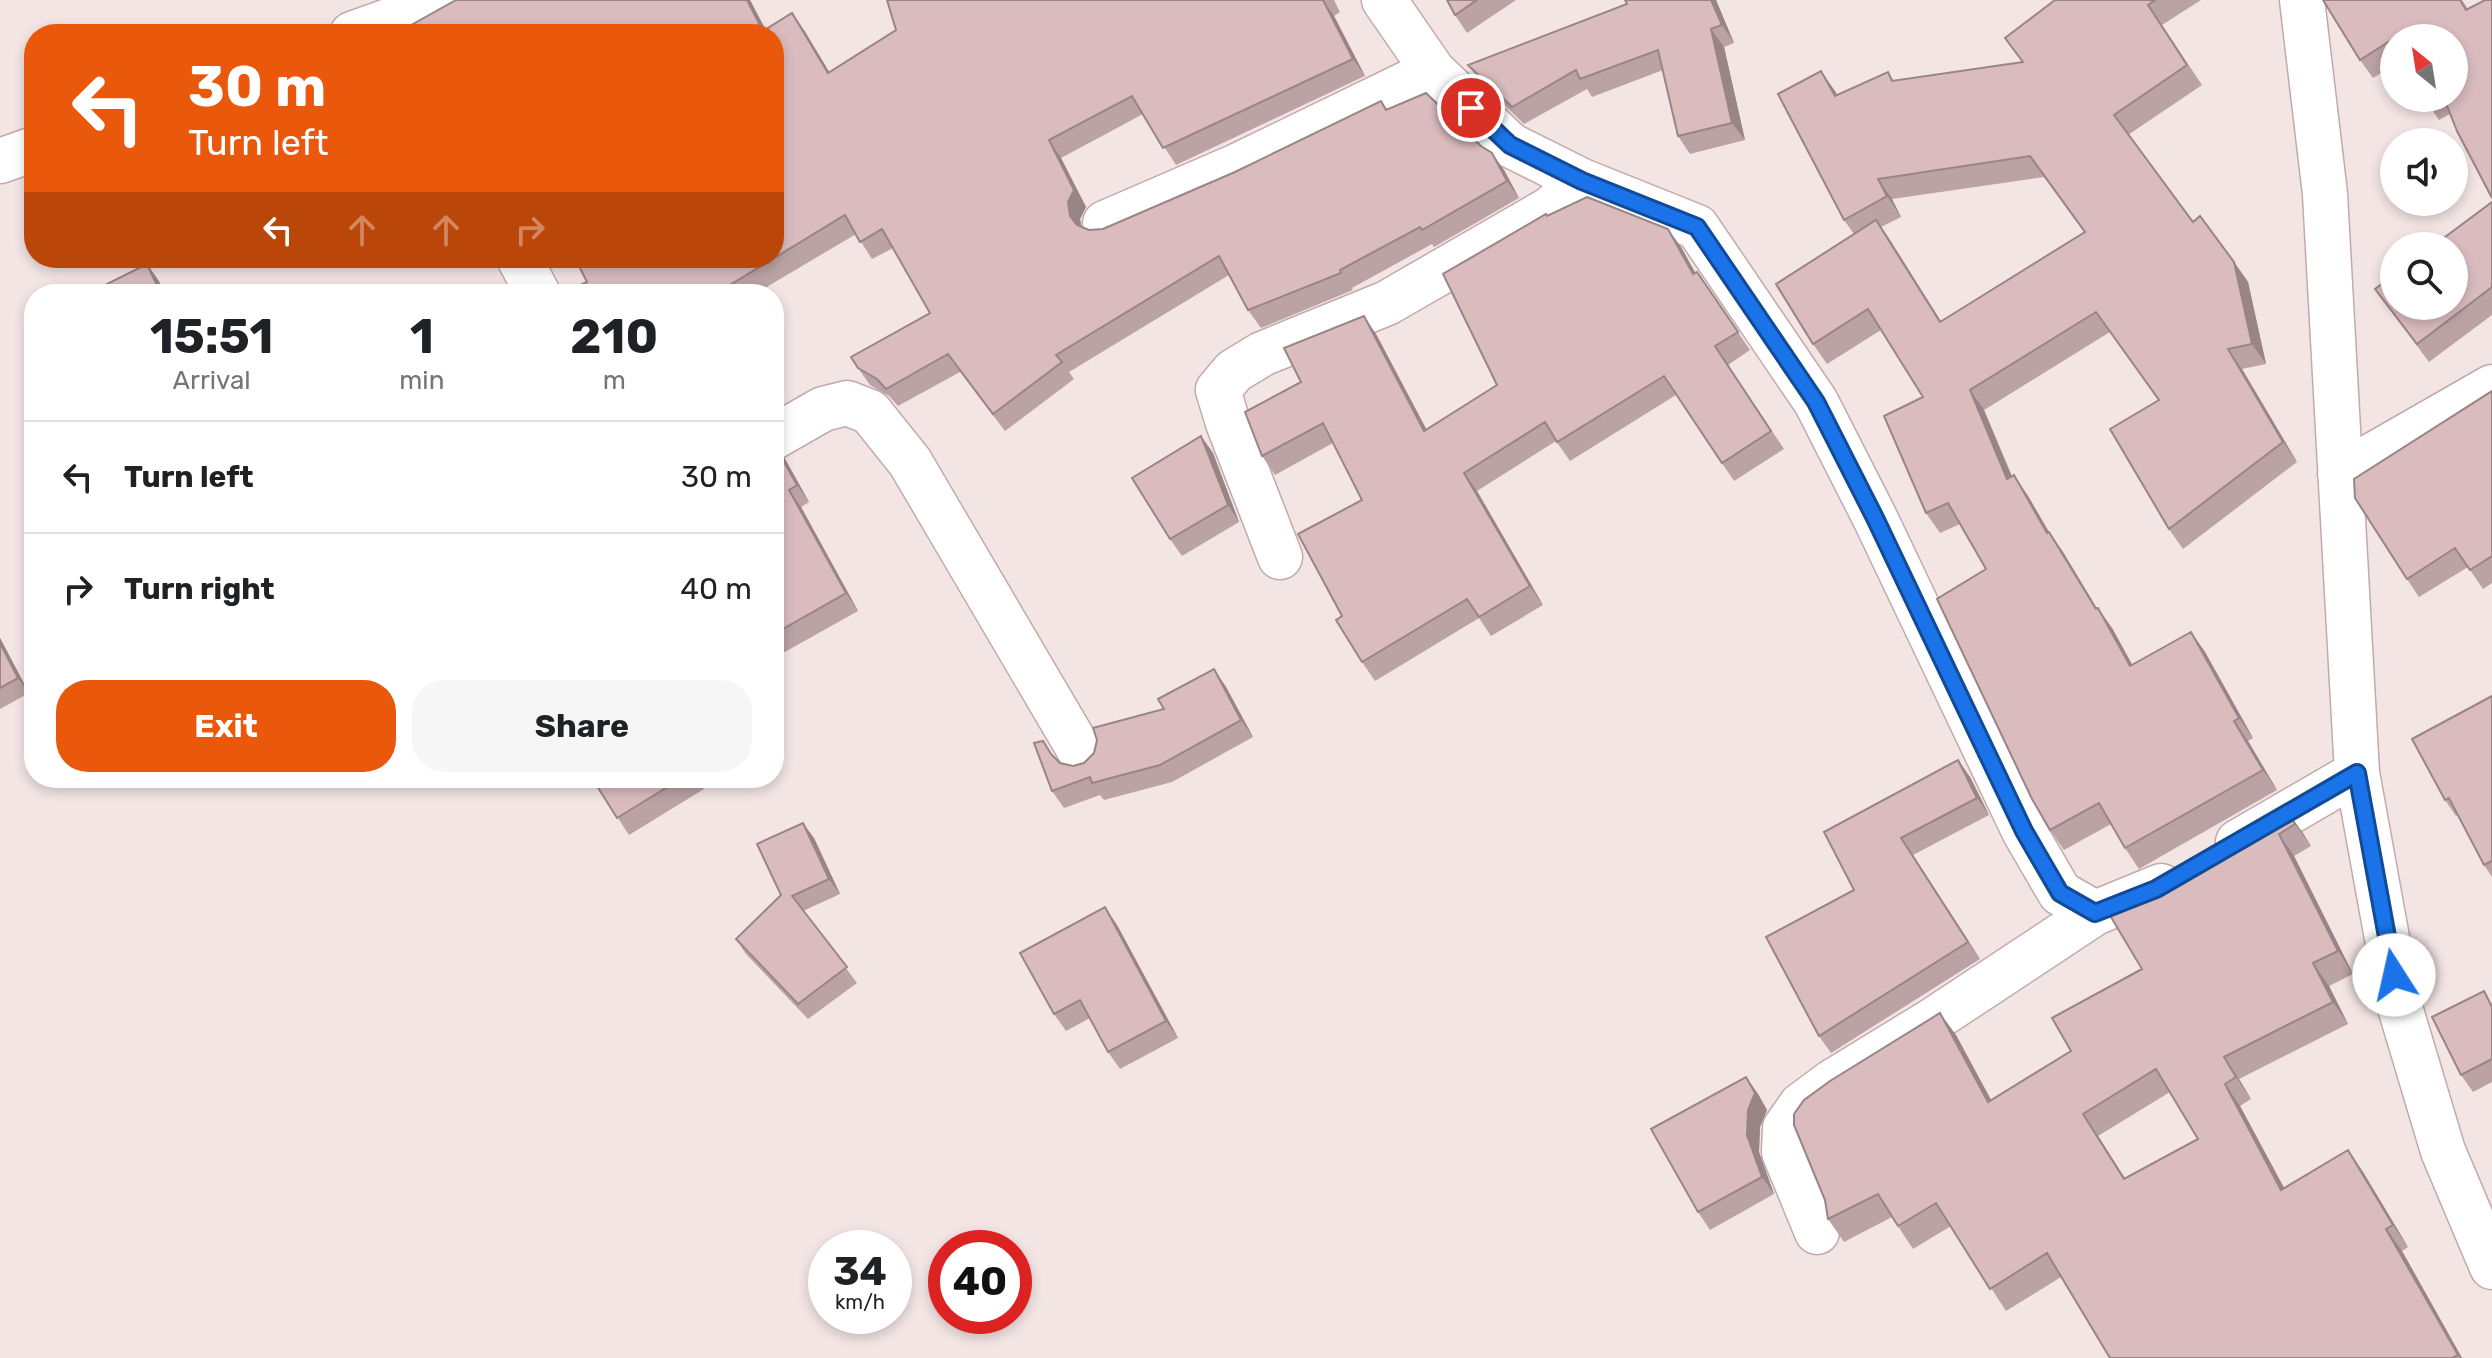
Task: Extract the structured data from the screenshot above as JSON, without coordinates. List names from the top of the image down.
{
  "north": "top left",
  "page": {
    "turn": ["30 m", "Turn left"],
    "eta": [
      "15:51",
      "Arrival",
      "1",
      "min",
      "210",
      "m"
    ],
    "list": [
      {
        "name": "Turn left",
        "value": "30 m"
      },
      {
        "name": "Turn right",
        "value": "40 m"
      }
    ],
    "buttons": ["Exit", "Share"],
    "speed": "34 km/h",
    "limit": "40"
  }
}
